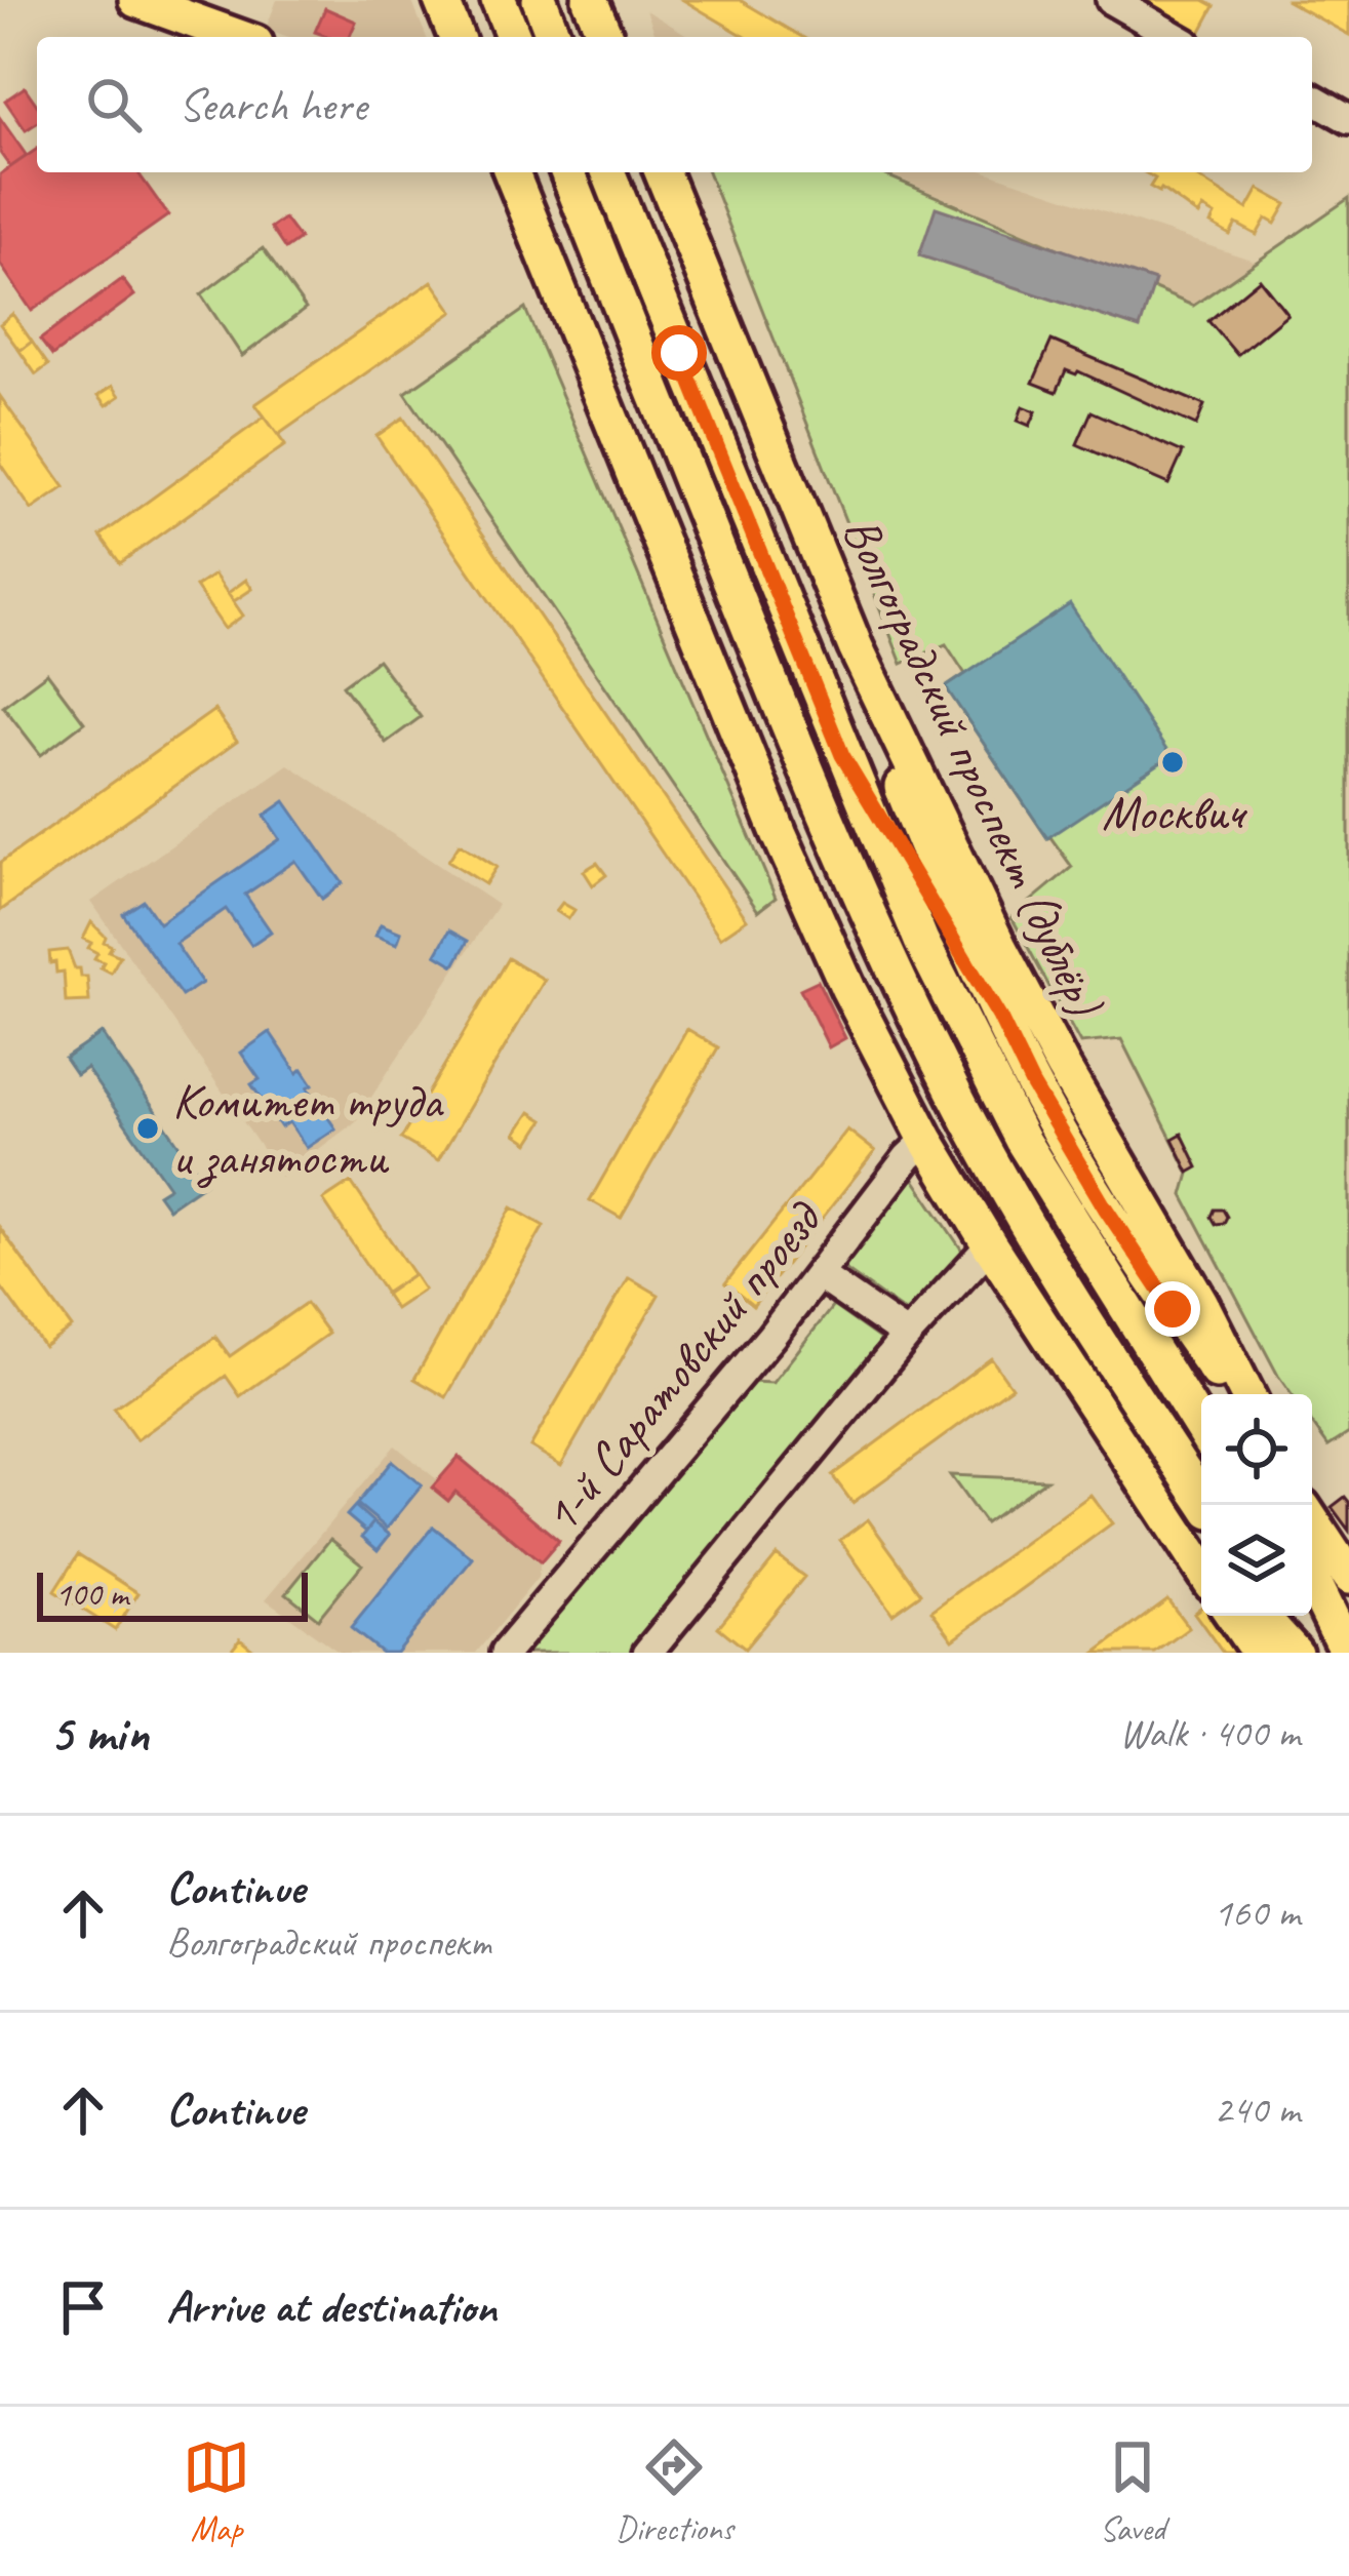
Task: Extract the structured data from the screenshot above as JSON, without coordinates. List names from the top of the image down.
{
  "streets": {
    "main road": ["Волгоградский проспект (дублёр)"],
    "street": ["1-й Саратовский проезд"]
  },
  "places": ["Москвич", "Комитет труда и занятости"],
  "scale_bar": "100 m",
  "page": {
    "search": "Search here",
    "scale": "100 m",
    "heading": ["5 min", "Walk · 400 m"],
    "list": [
      ["Continue", "Волгоградский проспект", "160 m"],
      ["Continue", "240 m"],
      "Arrive at destination"
    ],
    "nav": ["Map", "Directions", "Saved"]
  }
}
